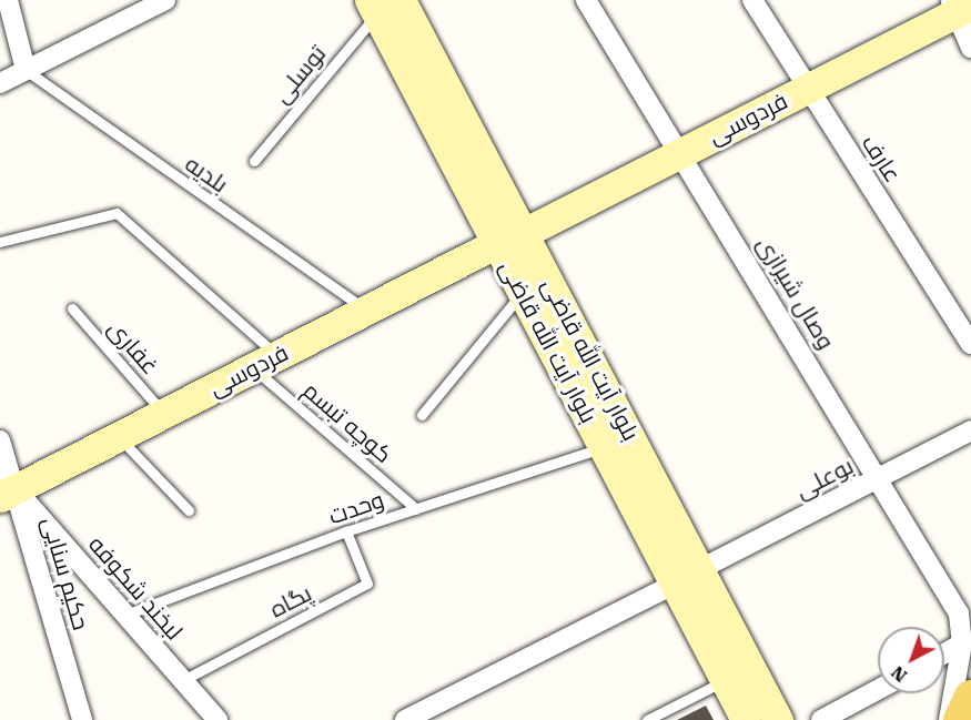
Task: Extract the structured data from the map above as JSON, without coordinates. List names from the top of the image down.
{
  "streets": {
    "main road": ["فردوسی", "بلوار آیت‌ الله قاضی", "بلوار آیت ‌الله قاضی"],
    "street": [
      "عارف",
      "وصال شیرازی",
      "بوعلی",
      "حکیم سنایی",
      "لبخند شکوفه"
    ],
    "lane": [
      "توسلی",
      "بلدیه",
      "غفاری",
      "کوچه تبسم",
      "وحدت",
      "پگاه"
    ]
  },
  "crossings": [
    ["توسلی", "بلوار آیت ‌الله قاضی"],
    ["فردوسی", "عارف"],
    ["فردوسی", "بلدیه"],
    ["فردوسی", "وصال شیرازی"],
    ["فردوسی", "بلوار آیت‌ الله قاضی"],
    ["فردوسی", "غفاری"],
    ["فردوسی", "بلوار آیت ‌الله قاضی"],
    ["فردوسی", "کوچه تبسم"],
    ["فردوسی", "حکیم سنایی"],
    ["فردوسی", "لبخند شکوفه"],
    ["وصال شیرازی", "بوعلی"],
    ["بلوار آیت‌ الله قاضی", "بلوار آیت ‌الله قاضی"],
    ["بلوار آیت‌ الله قاضی", "بوعلی"],
    ["بلوار آیت‌ الله قاضی", "وحدت"],
    ["کوچه تبسم", "وحدت"],
    ["وحدت", "لبخند شکوفه"],
    ["وحدت", "پگاه"],
    ["حکیم سنایی", "لبخند شکوفه"],
    ["لبخند شکوفه", "پگاه"]
  ],
  "north": "bottom left"
}
